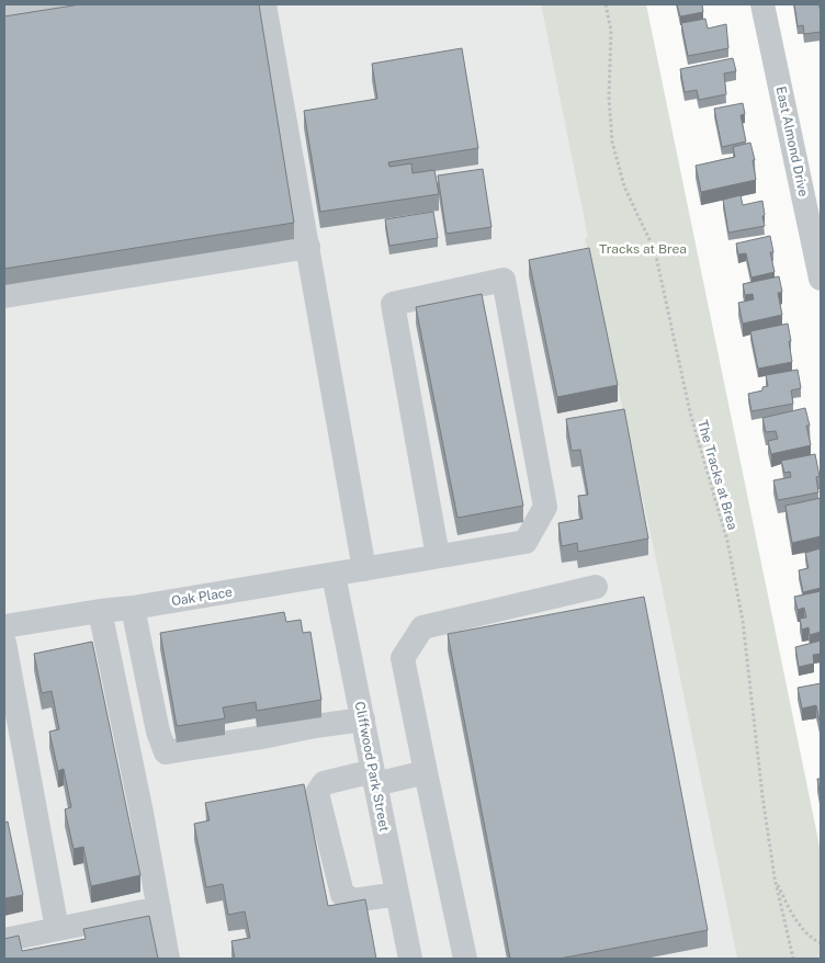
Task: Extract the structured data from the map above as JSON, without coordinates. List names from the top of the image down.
{
  "streets": {
    "street": ["East Almond Drive", "Oak Place", "Cliffwood Park Street"],
    "path": ["The Tracks at Brea"]
  },
  "crossings": [
    ["Oak Place", "Cliffwood Park Street"]
  ],
  "parks": ["Tracks at Brea"]
}
